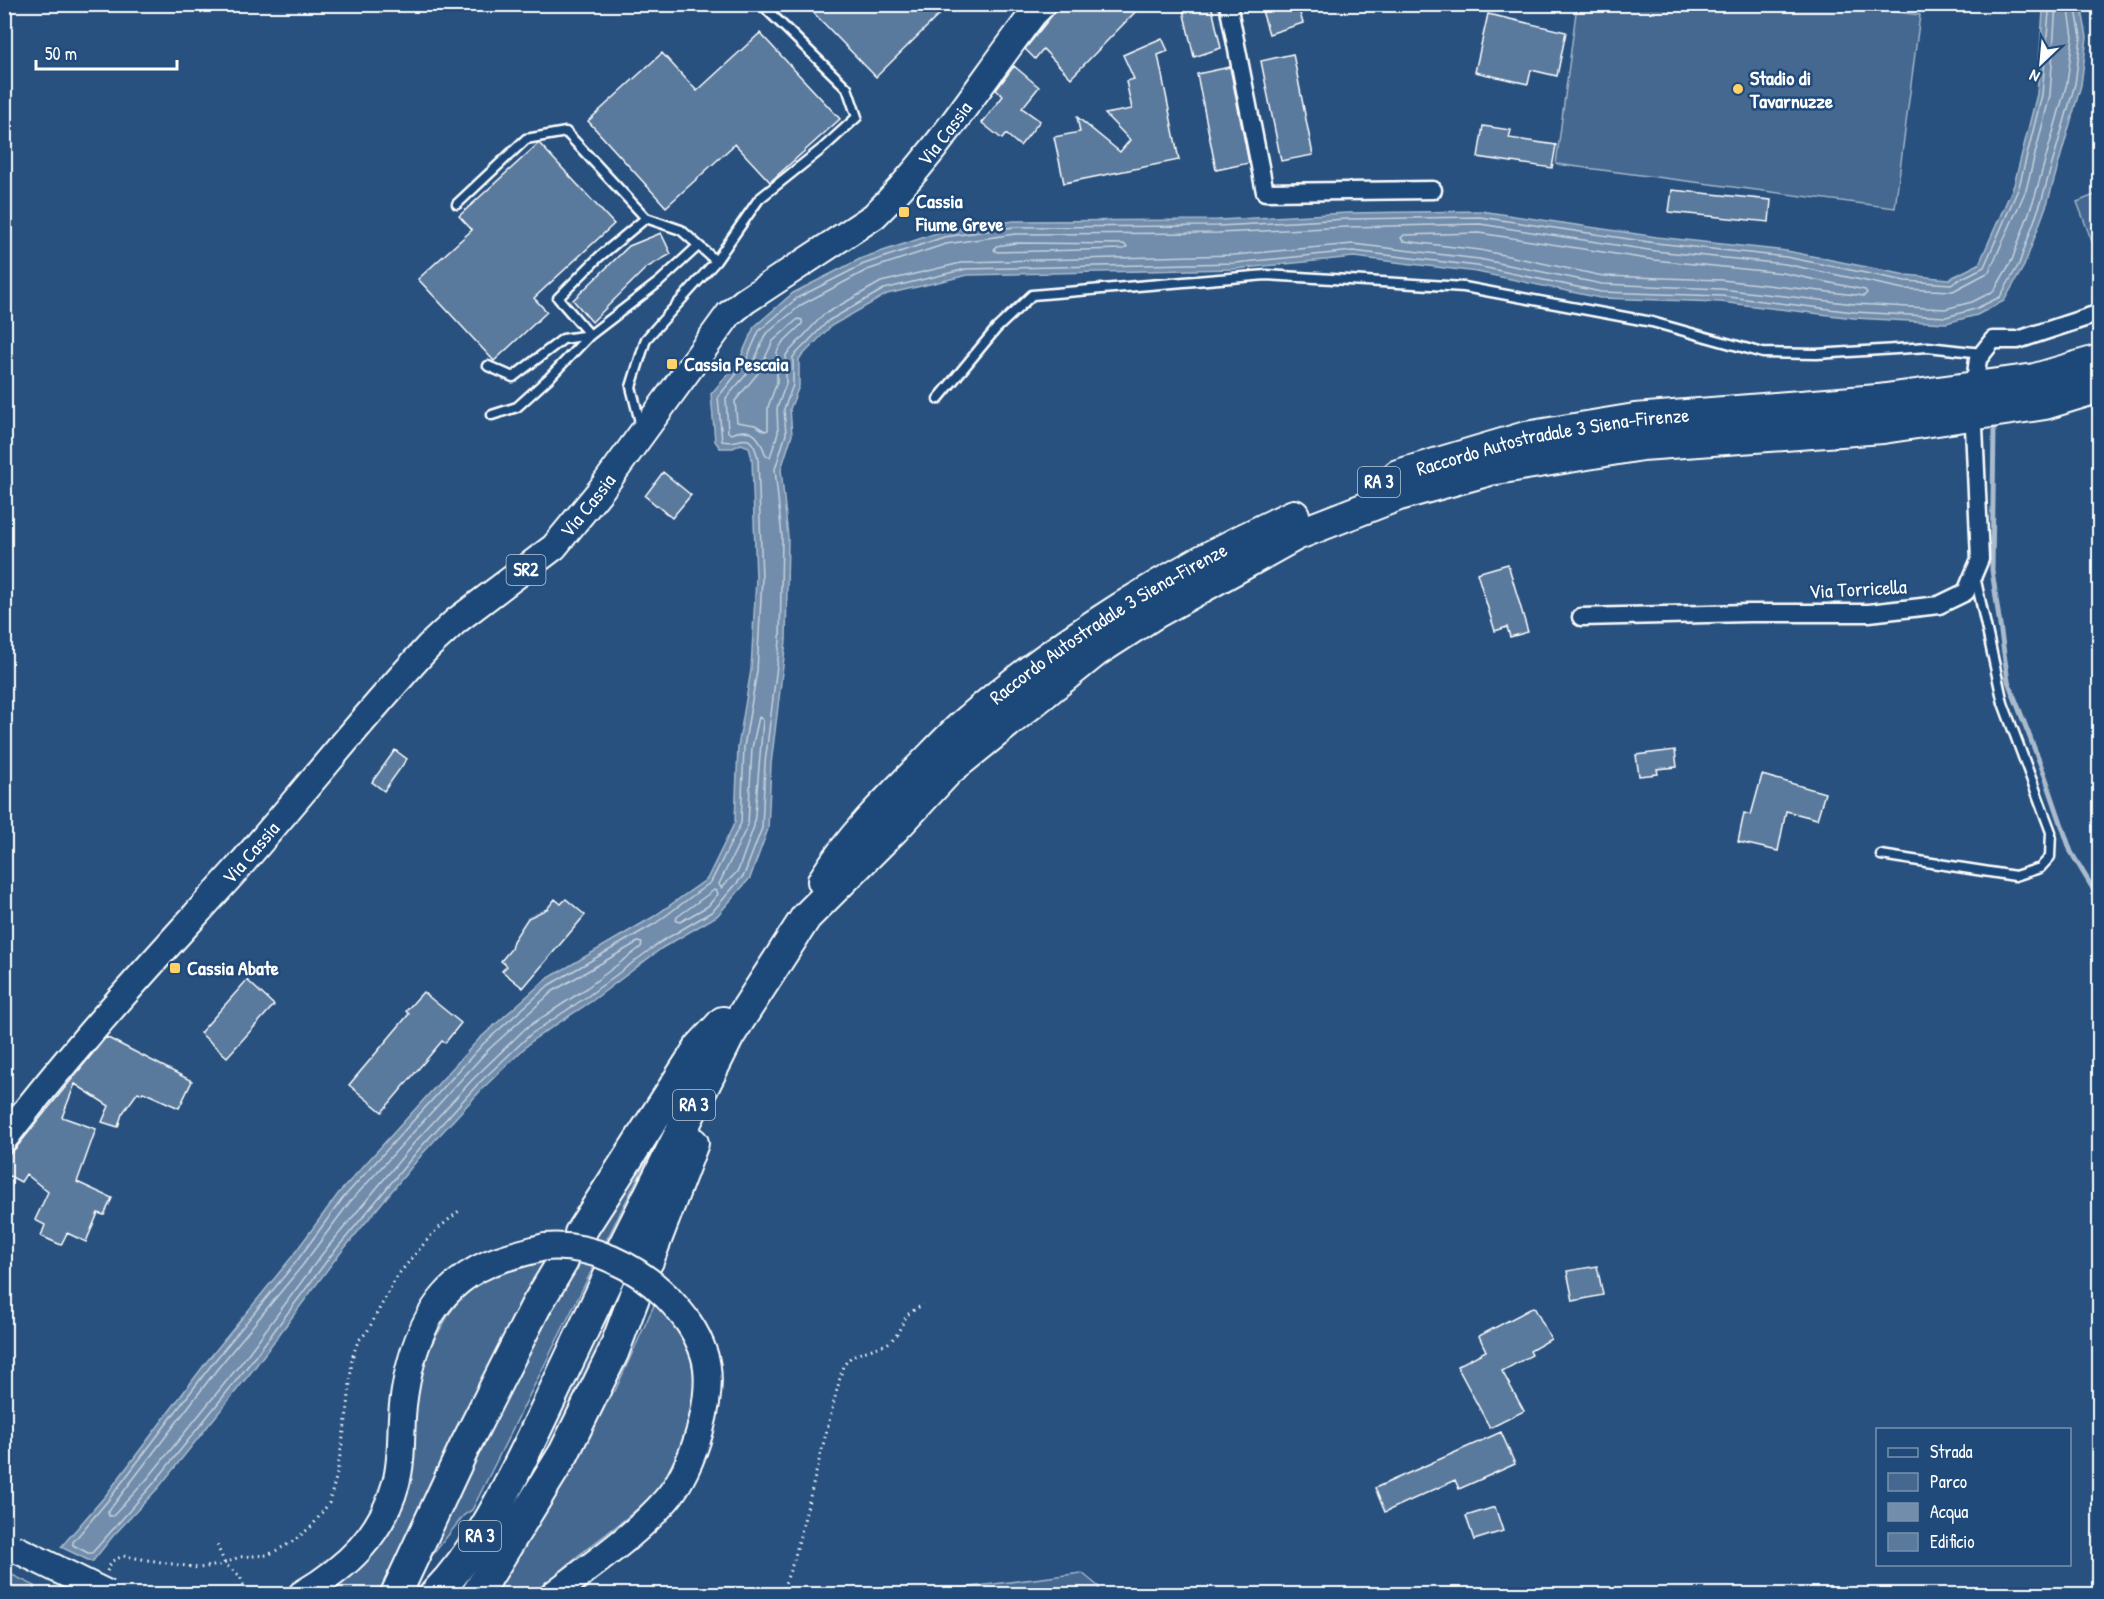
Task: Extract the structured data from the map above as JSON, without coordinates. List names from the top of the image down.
{
  "streets": {
    "highway": ["Raccordo Autostradale 3 Siena-Firenze", "RA 3"],
    "main road": ["Via Cassia", "SR2"],
    "street": ["Via Torricella"]
  },
  "places": {
    "other": ["Stadio di Tavarnuzze"],
    "transit": ["Cassia Fiume Greve", "Cassia Pescaia", "Cassia Abate"]
  },
  "legend": [
    "Strada",
    "Parco",
    "Acqua",
    "Edificio"
  ],
  "scale_bar": "50 m",
  "north": "bottom left"
}
